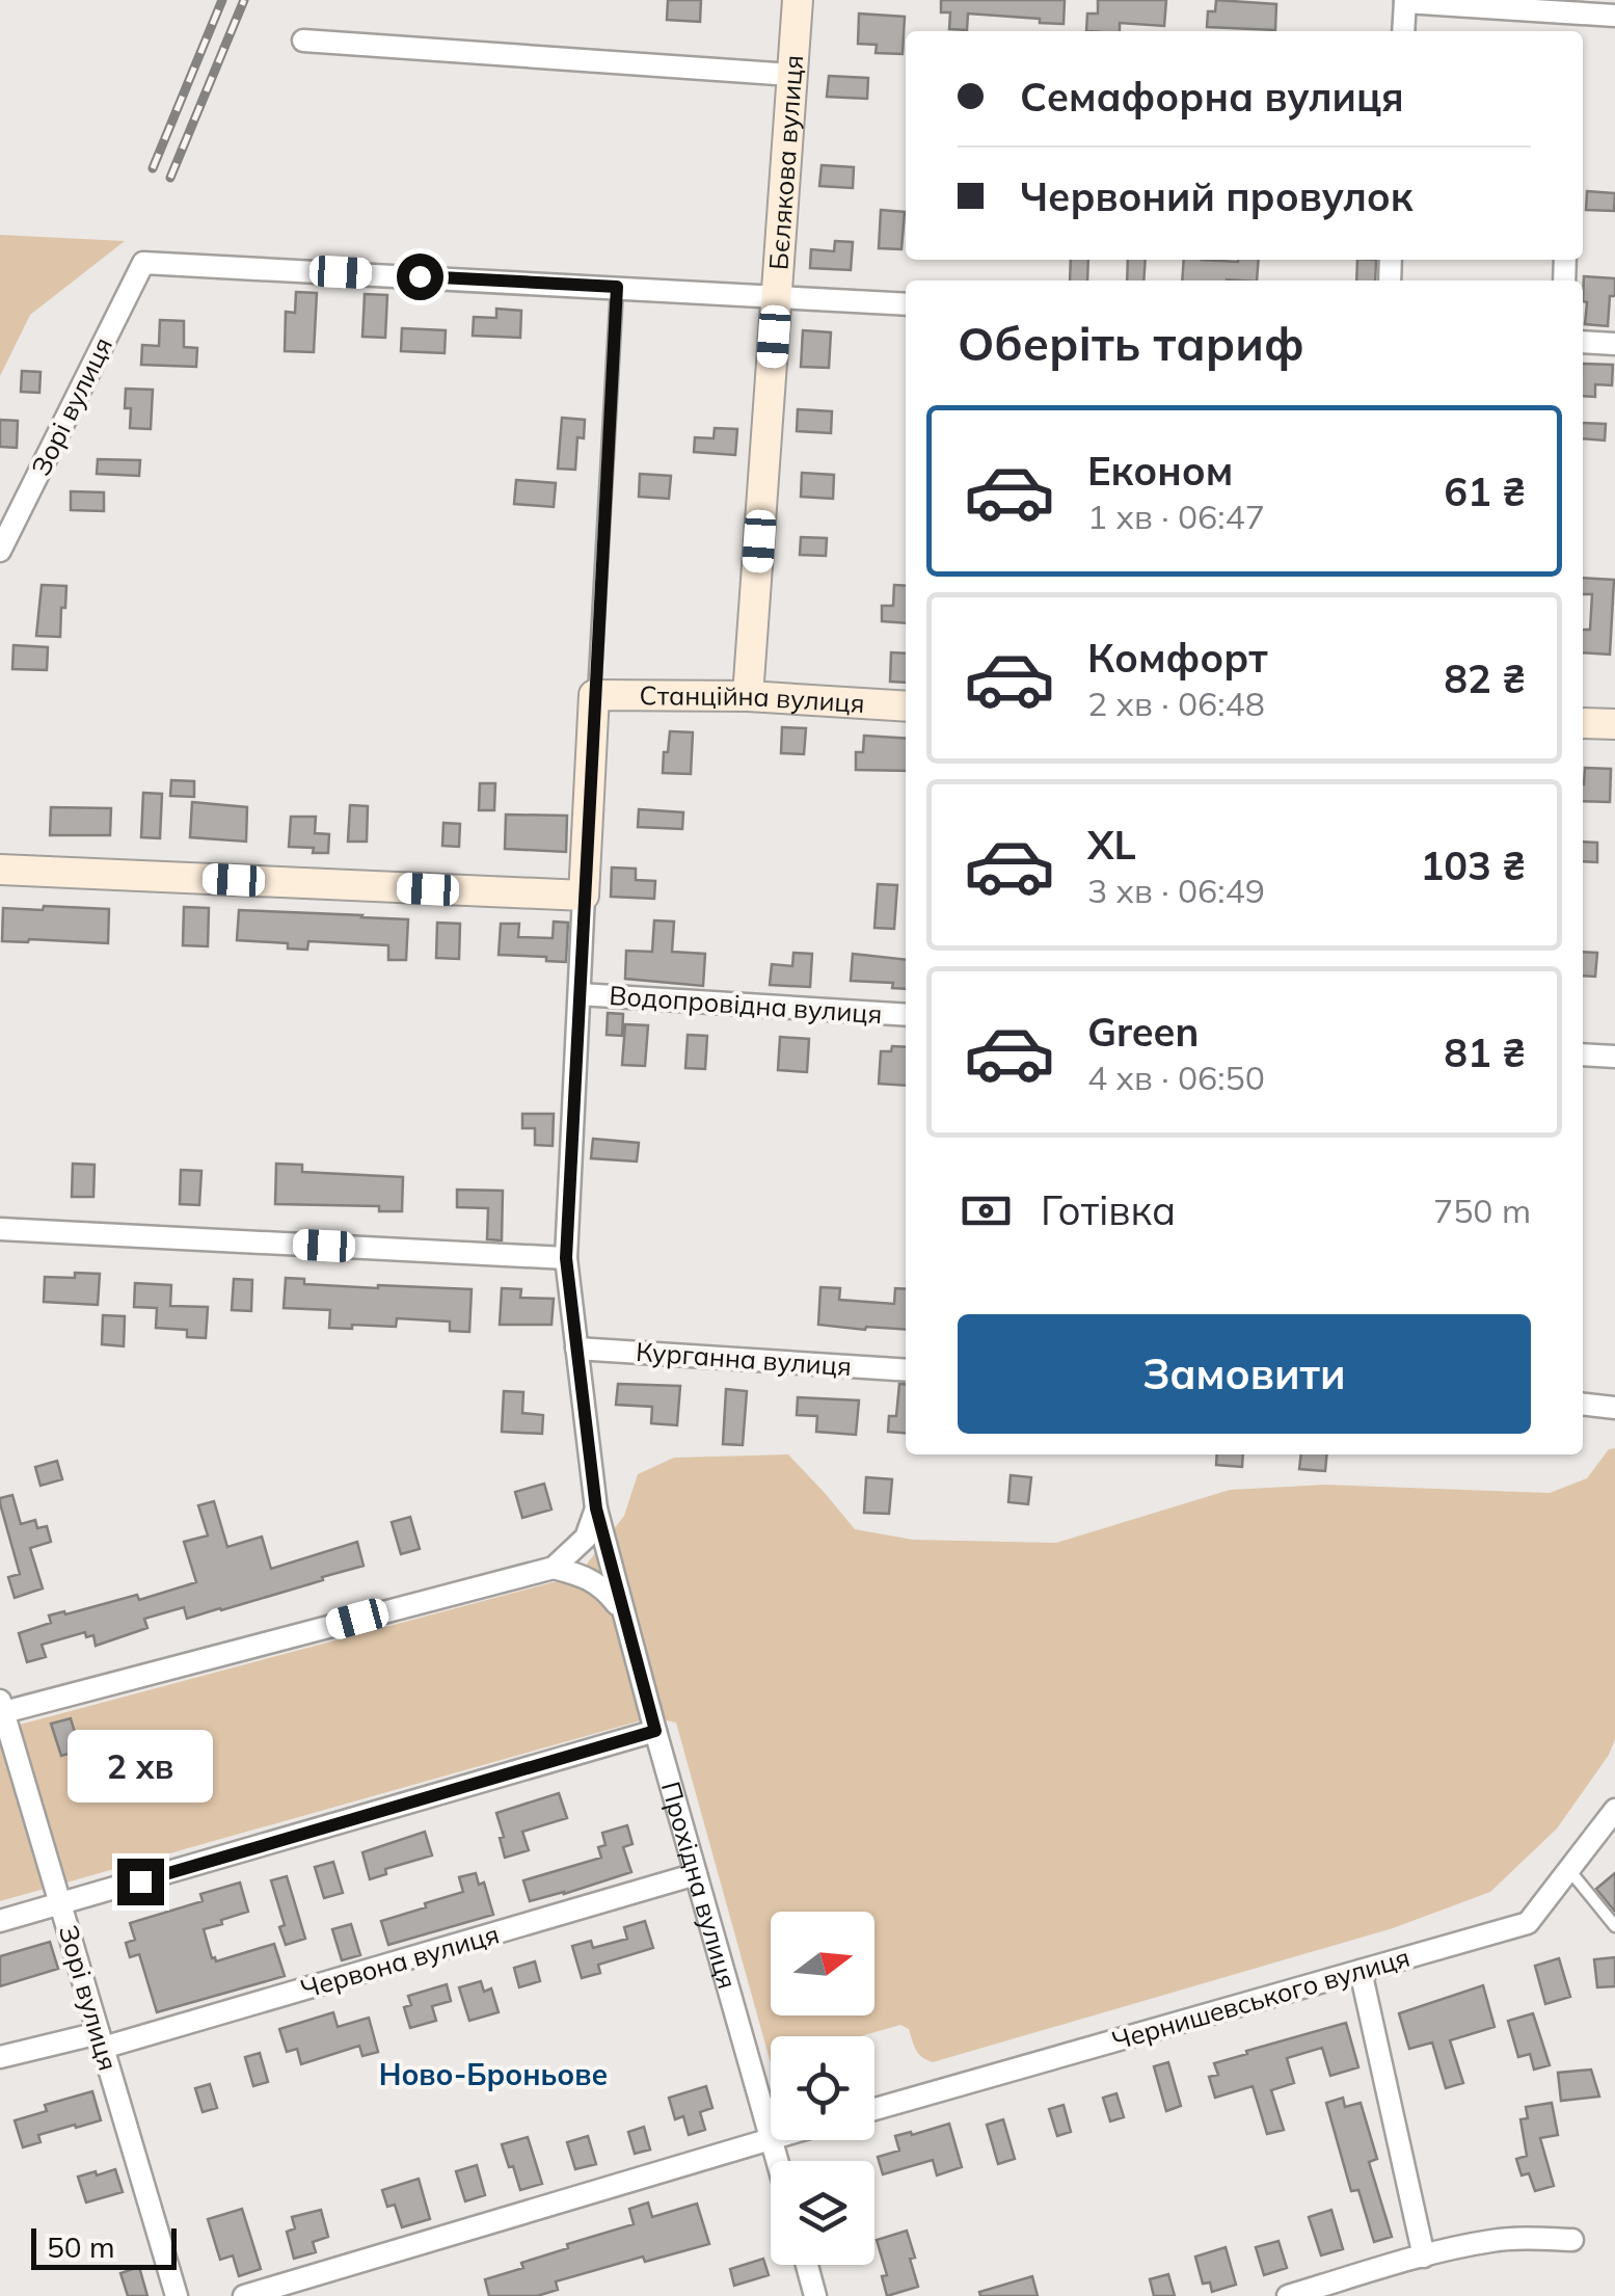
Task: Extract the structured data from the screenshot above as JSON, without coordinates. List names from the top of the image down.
{
  "streets": {
    "street": [
      "Бєлякова вулиця",
      "Зорі вулиця",
      "Станційна вулиця",
      "Водопровідна вулиця",
      "Курганна вулиця",
      "Прохідна вулиця",
      "Червона вулиця",
      "Чернишевського вулиця"
    ]
  },
  "crossings": [
    ["Бєлякова вулиця", "Станційна вулиця"],
    ["Зорі вулиця", "Червона вулиця"],
    ["Станційна вулиця", "Прохідна вулиця"],
    ["Водопровідна вулиця", "Прохідна вулиця"],
    ["Курганна вулиця", "Прохідна вулиця"],
    ["Прохідна вулиця", "Червона вулиця"]
  ],
  "districts": ["Ново-Броньове"],
  "scale_bar": "50 m",
  "north": "right",
  "page": {
    "banner": ["Семафорна вулиця", "Червоний провулок"],
    "heading": "Оберіть тариф",
    "list": [
      {
        "name": "Економ",
        "note": "1 хв · 06:47",
        "value": "61 ₴"
      },
      {
        "name": "Комфорт",
        "note": "2 хв · 06:48",
        "value": "82 ₴"
      },
      {
        "name": "XL",
        "note": "3 хв · 06:49",
        "value": "103 ₴"
      },
      {
        "name": "Green",
        "note": "4 хв · 06:50",
        "value": "81 ₴"
      }
    ],
    "pay": ["Готівка", "750 m"],
    "buttons": "Замовити",
    "bubble": "2 хв",
    "scale": "50 m"
  }
}
